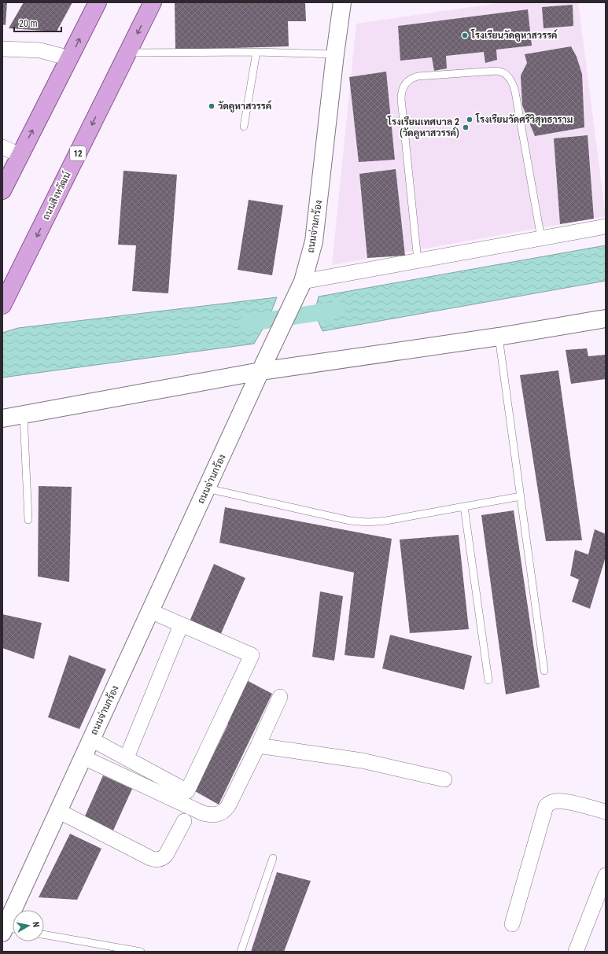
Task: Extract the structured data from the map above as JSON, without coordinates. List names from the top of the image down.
{
  "streets": {
    "main road": ["12", "ถนนสิงหวัฒน์"],
    "street": ["ถนนจ่านกร้อง"]
  },
  "places": [
    "โรงเรียนวัดคูหาสวรรค์",
    "วัดคูหาสวรรค์",
    "โรงเรียนวัดศรีวิสุทธาราม",
    "โรงเรียนเทศบาล 2 (วัดคูหาสวรรค์)"
  ],
  "scale_bar": "20 m",
  "north": "right"
}
